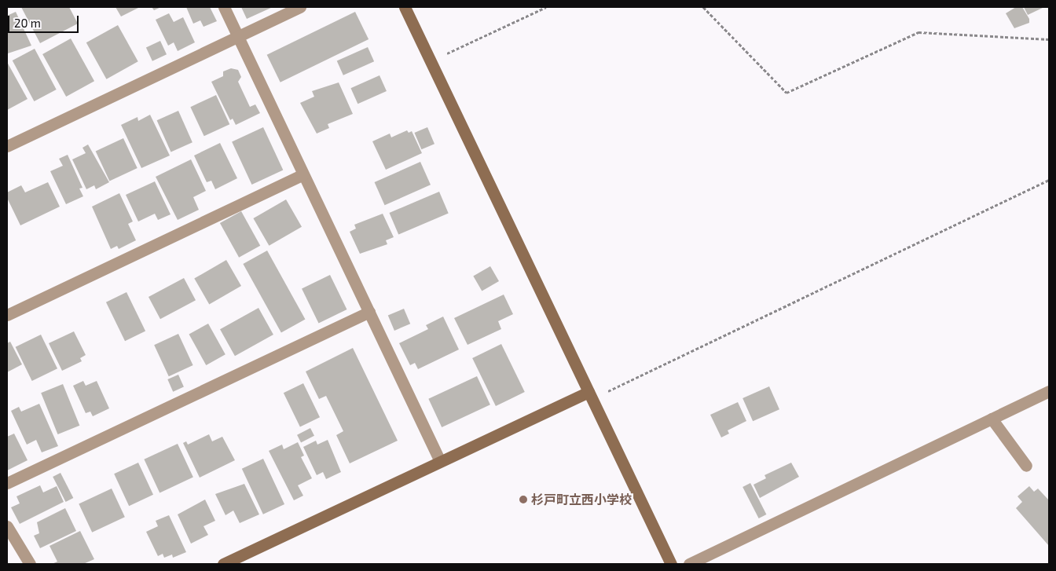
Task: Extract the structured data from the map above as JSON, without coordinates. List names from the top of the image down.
{
  "places": ["杉戸町立西小学校"],
  "scale_bar": "20 m"
}
